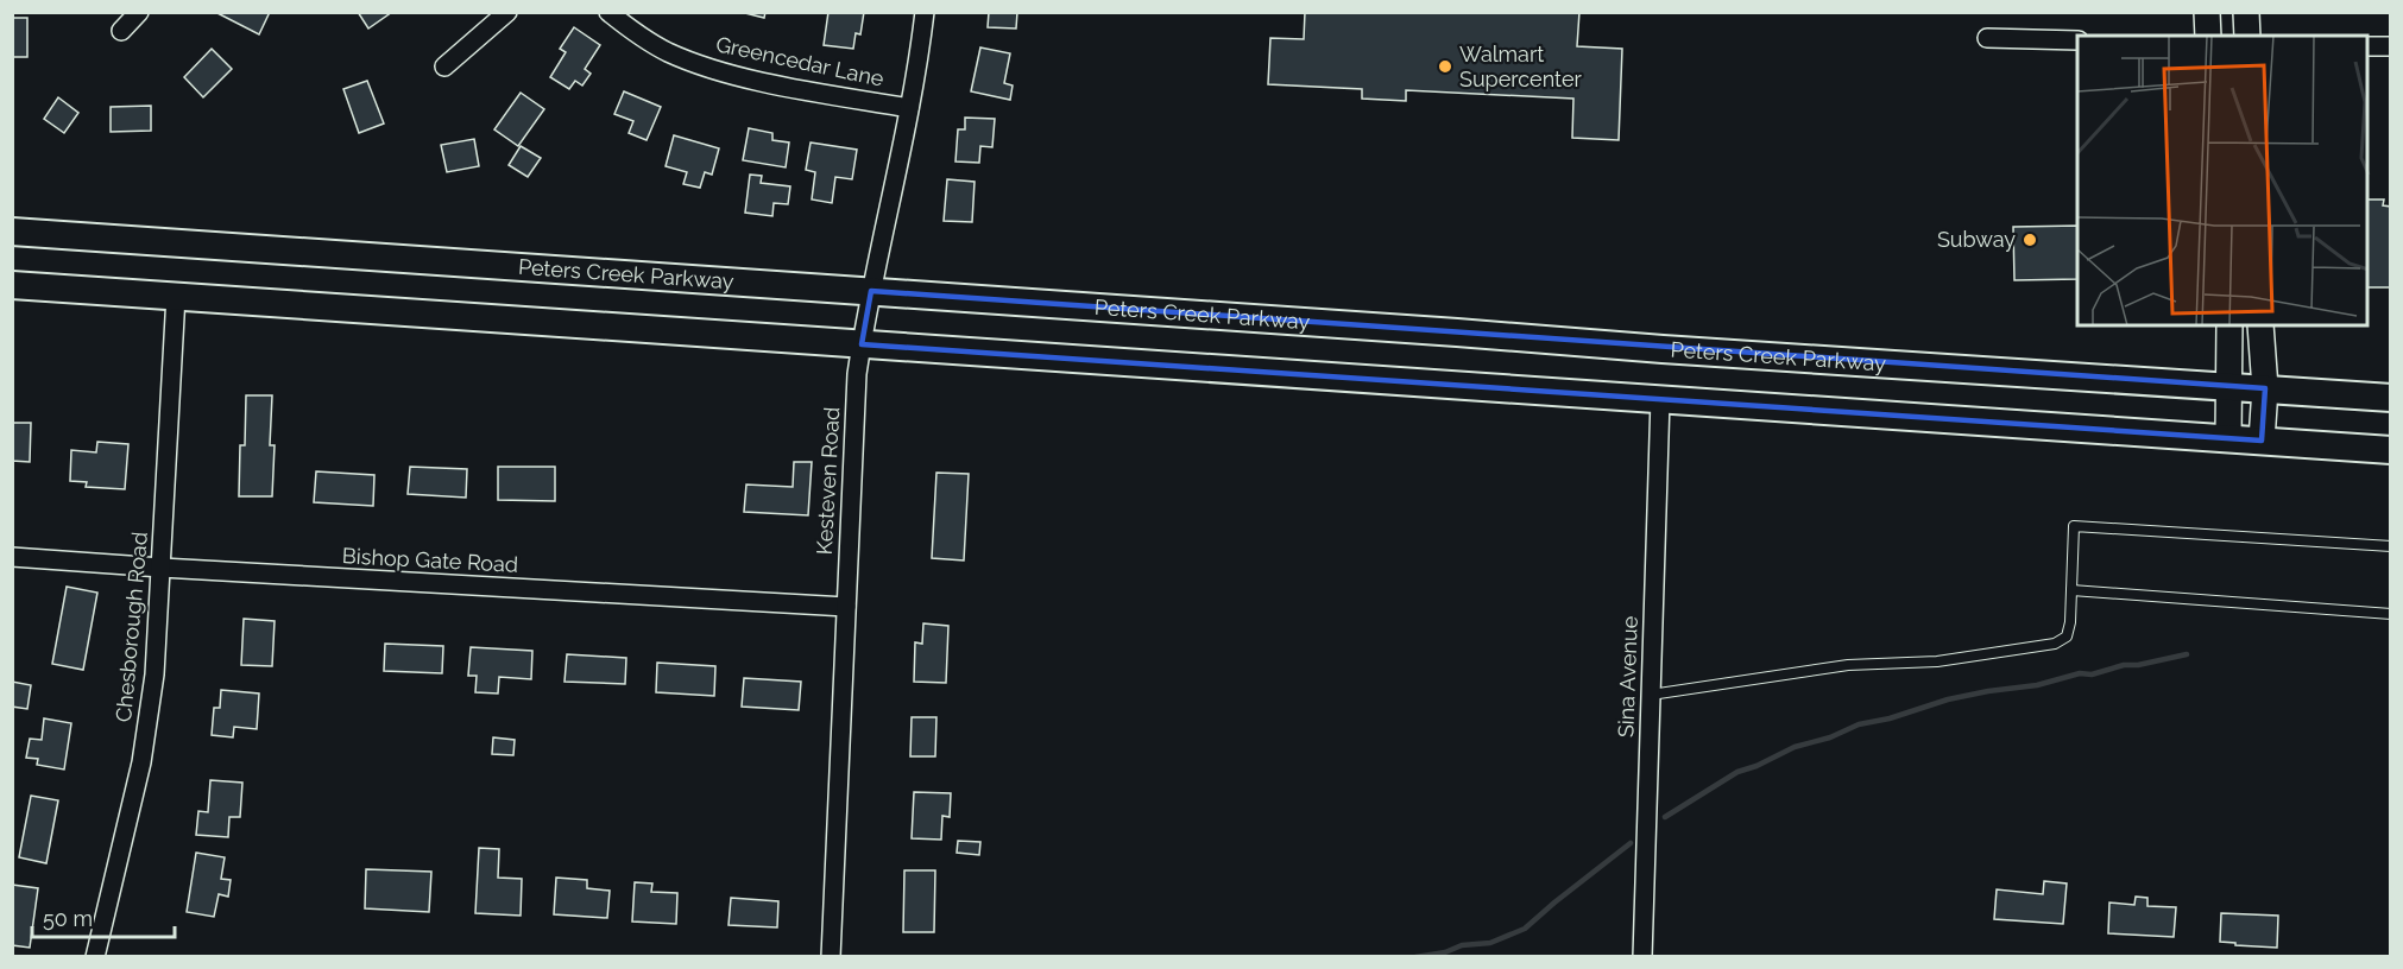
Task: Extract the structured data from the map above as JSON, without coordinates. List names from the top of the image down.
{
  "streets": {
    "main road": ["Peters Creek Parkway"],
    "street": [
      "Greencedar Lane",
      "Kesteven Road",
      "Bishop Gate Road",
      "Chesborough Road",
      "Sina Avenue"
    ]
  },
  "crossings": [
    ["Greencedar Lane", "Kesteven Road"],
    ["Peters Creek Parkway", "Kesteven Road"],
    ["Kesteven Road", "Bishop Gate Road"],
    ["Bishop Gate Road", "Chesborough Road"]
  ],
  "places": ["Walmart Supercenter", "Subway"],
  "scale_bar": "50 m"
}
